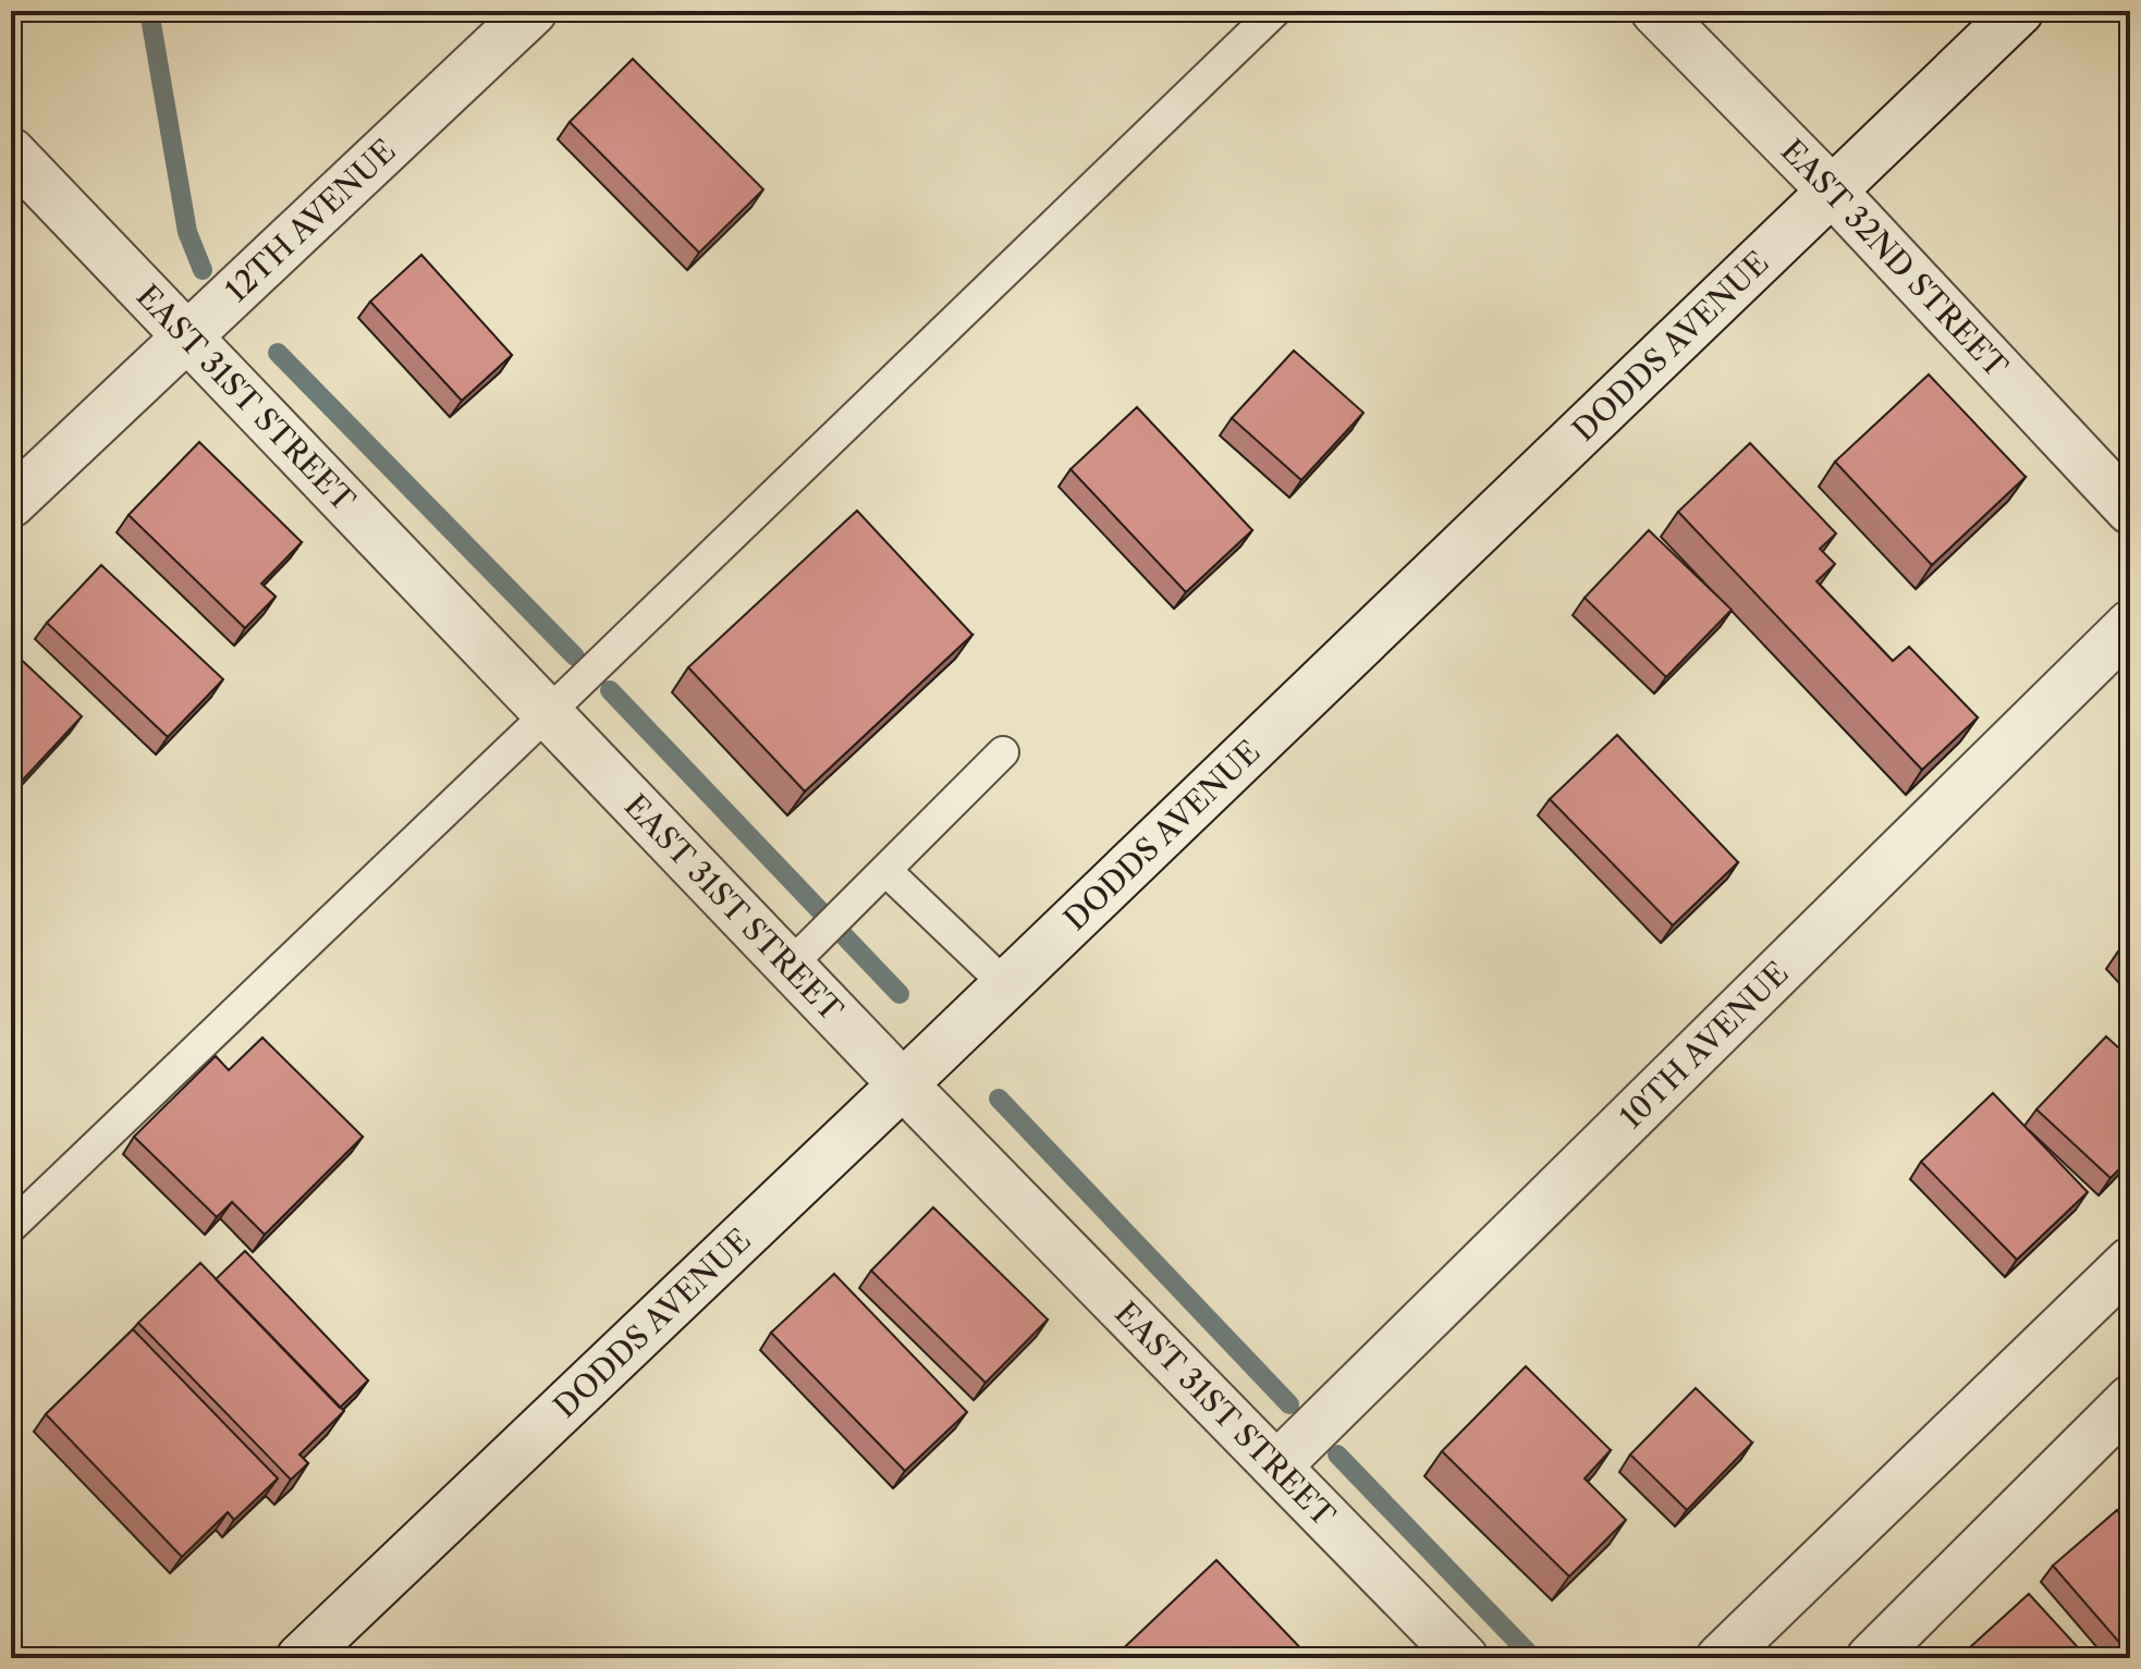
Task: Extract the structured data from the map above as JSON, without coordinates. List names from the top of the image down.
{
  "streets": {
    "street": [
      "12TH AVENUE",
      "EAST 32ND STREET",
      "DODDS AVENUE",
      "EAST 31ST STREET",
      "10TH AVENUE"
    ]
  },
  "crossings": [
    ["12TH AVENUE", "EAST 31ST STREET"],
    ["EAST 32ND STREET", "DODDS AVENUE"],
    ["DODDS AVENUE", "EAST 31ST STREET"],
    ["EAST 31ST STREET", "10TH AVENUE"]
  ]
}
